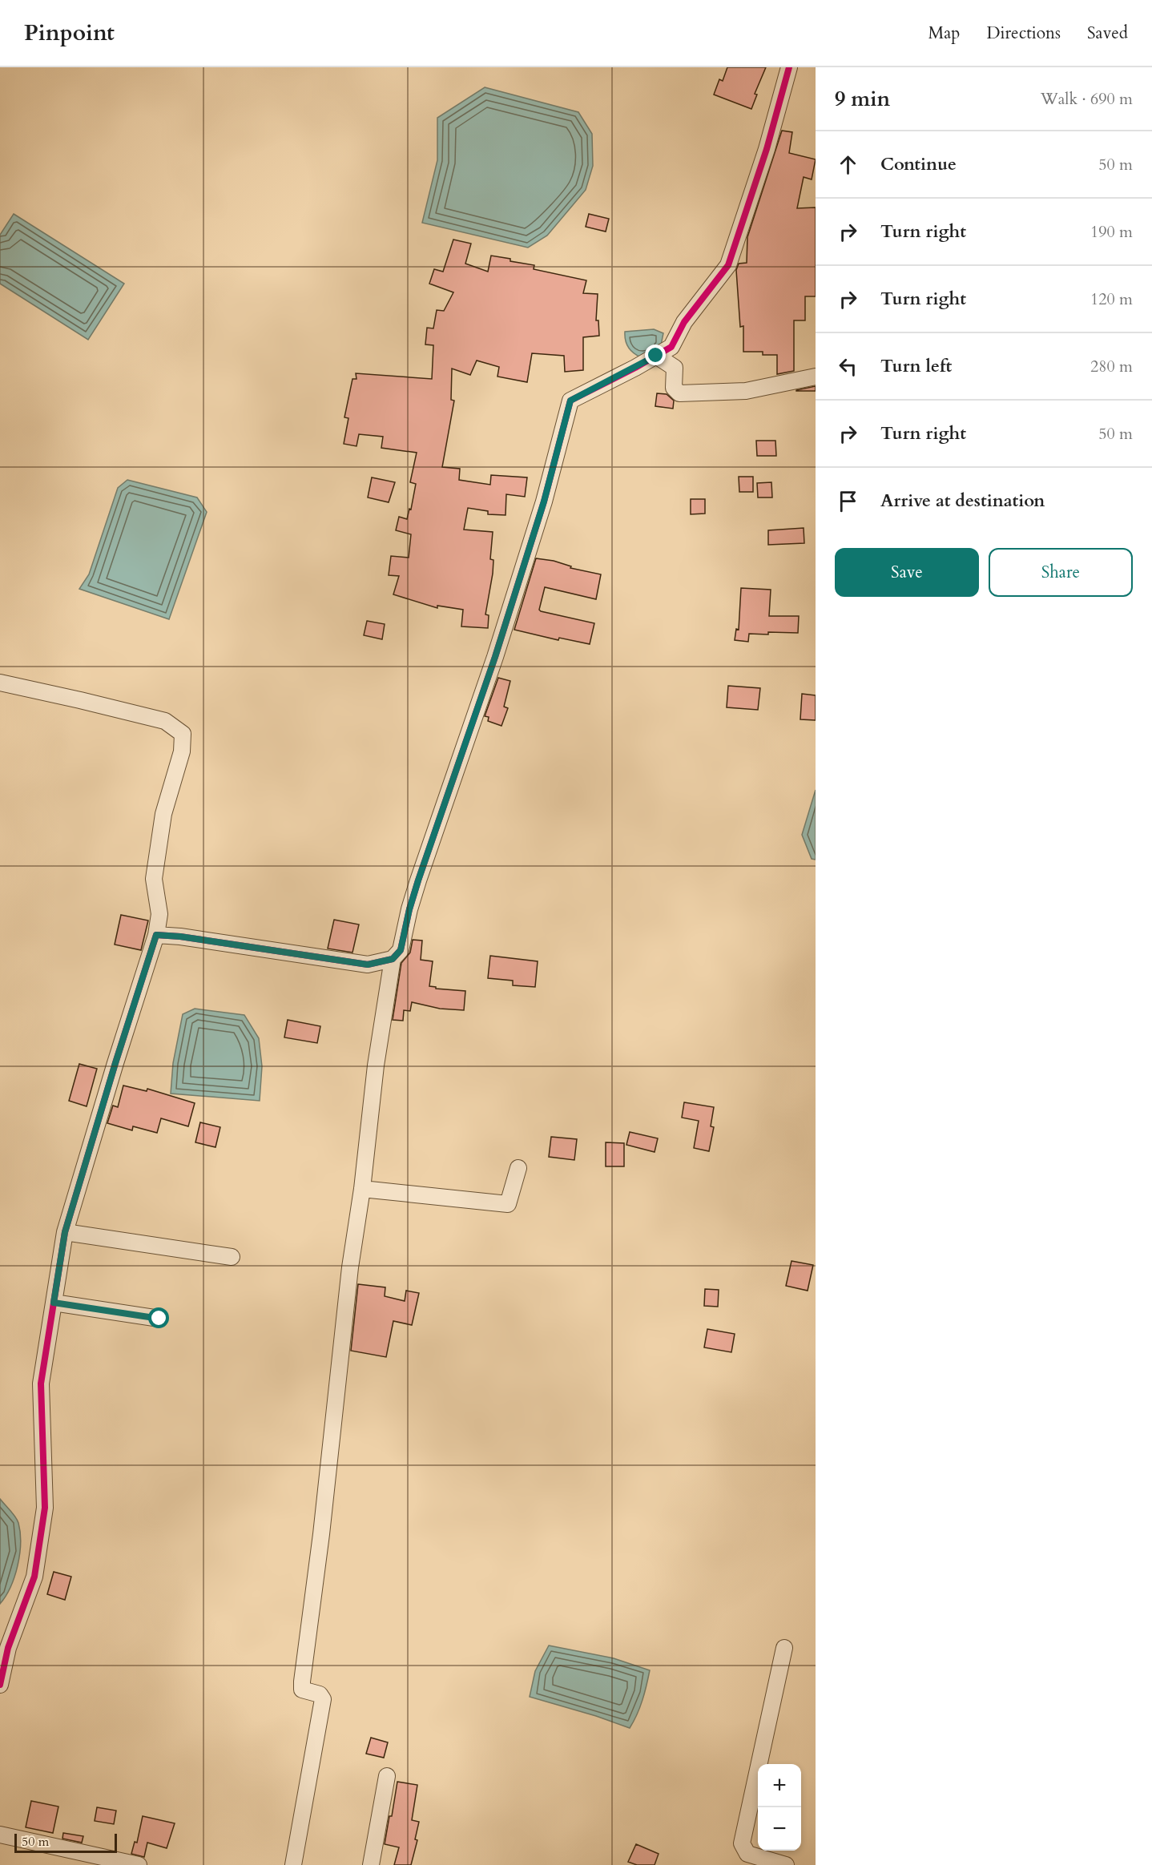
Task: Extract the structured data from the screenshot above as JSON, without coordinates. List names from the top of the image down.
{
  "scale_bar": "50 m",
  "page": {
    "header": "Pinpoint",
    "nav": ["Map", "Directions", "Saved"],
    "heading": ["9 min", "Walk · 690 m"],
    "list": [
      ["Continue", "50 m"],
      ["Turn right", "190 m"],
      ["Turn right", "120 m"],
      ["Turn left", "280 m"],
      ["Turn right", "50 m"],
      "Arrive at destination"
    ],
    "buttons": ["Save", "Share"],
    "map_buttons": ["+", "−"],
    "scale": "50 m"
  }
}
